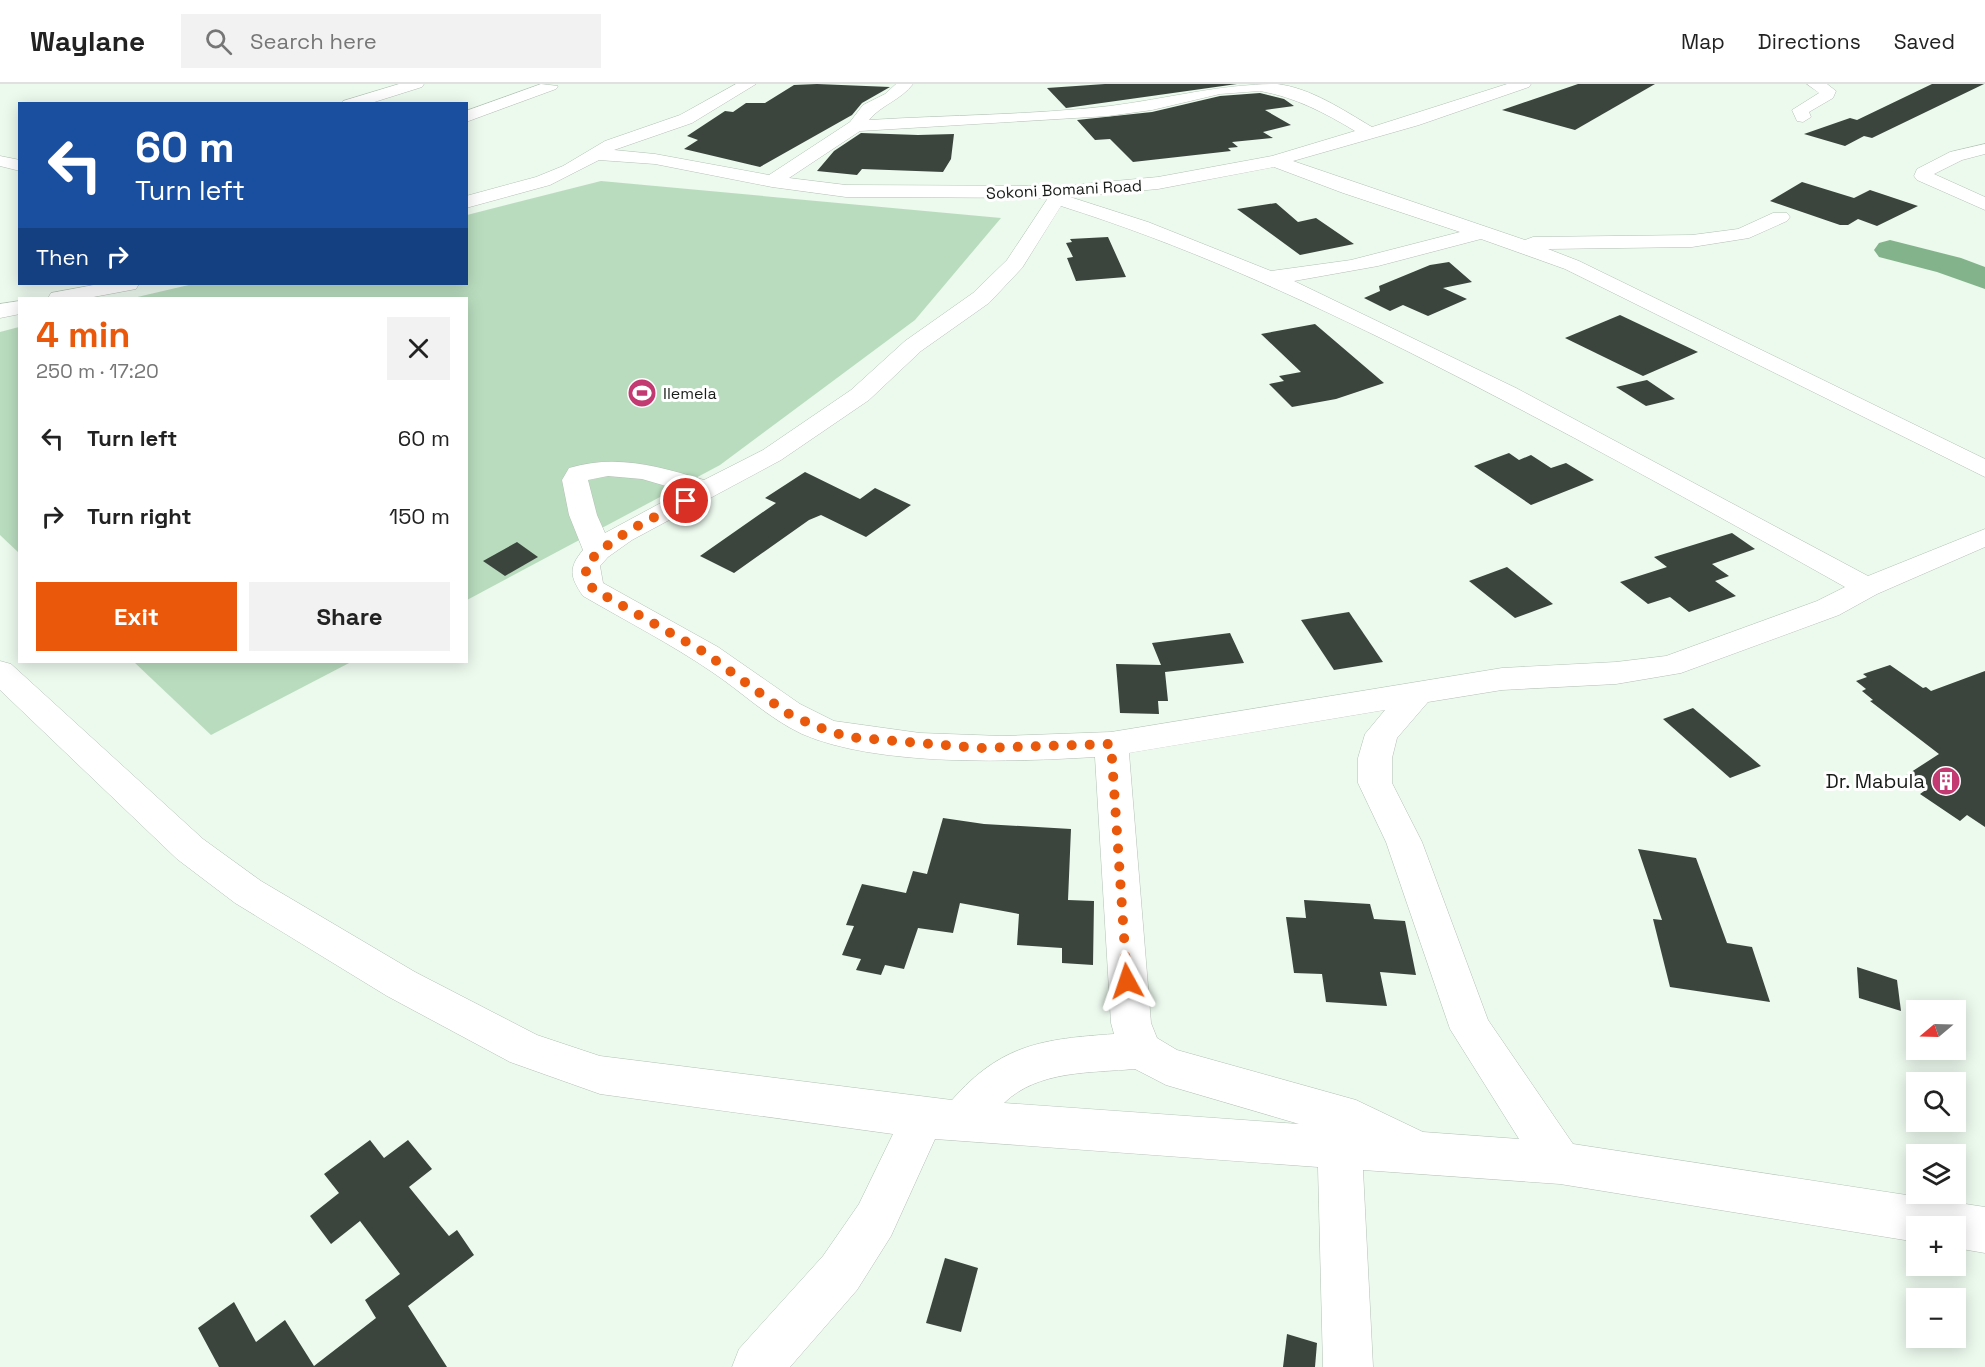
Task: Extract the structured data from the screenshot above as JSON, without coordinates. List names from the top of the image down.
{
  "streets": {
    "street": ["Sokoni Bomani Road"]
  },
  "places": {
    "sports": ["Ilemela"],
    "building": ["Dr. Mabula"]
  },
  "north": "left",
  "page": {
    "header": "Waylane",
    "search": "Search here",
    "nav": ["Map", "Directions", "Saved"],
    "turn": ["60 m", "Turn left"],
    "then": "Then",
    "heading": ["4 min", "250 m · 17:20"],
    "list": [
      {
        "name": "Turn left",
        "value": "60 m"
      },
      {
        "name": "Turn right",
        "value": "150 m"
      }
    ],
    "buttons": ["Exit", "Share"],
    "map_buttons": ["+", "−"]
  }
}
